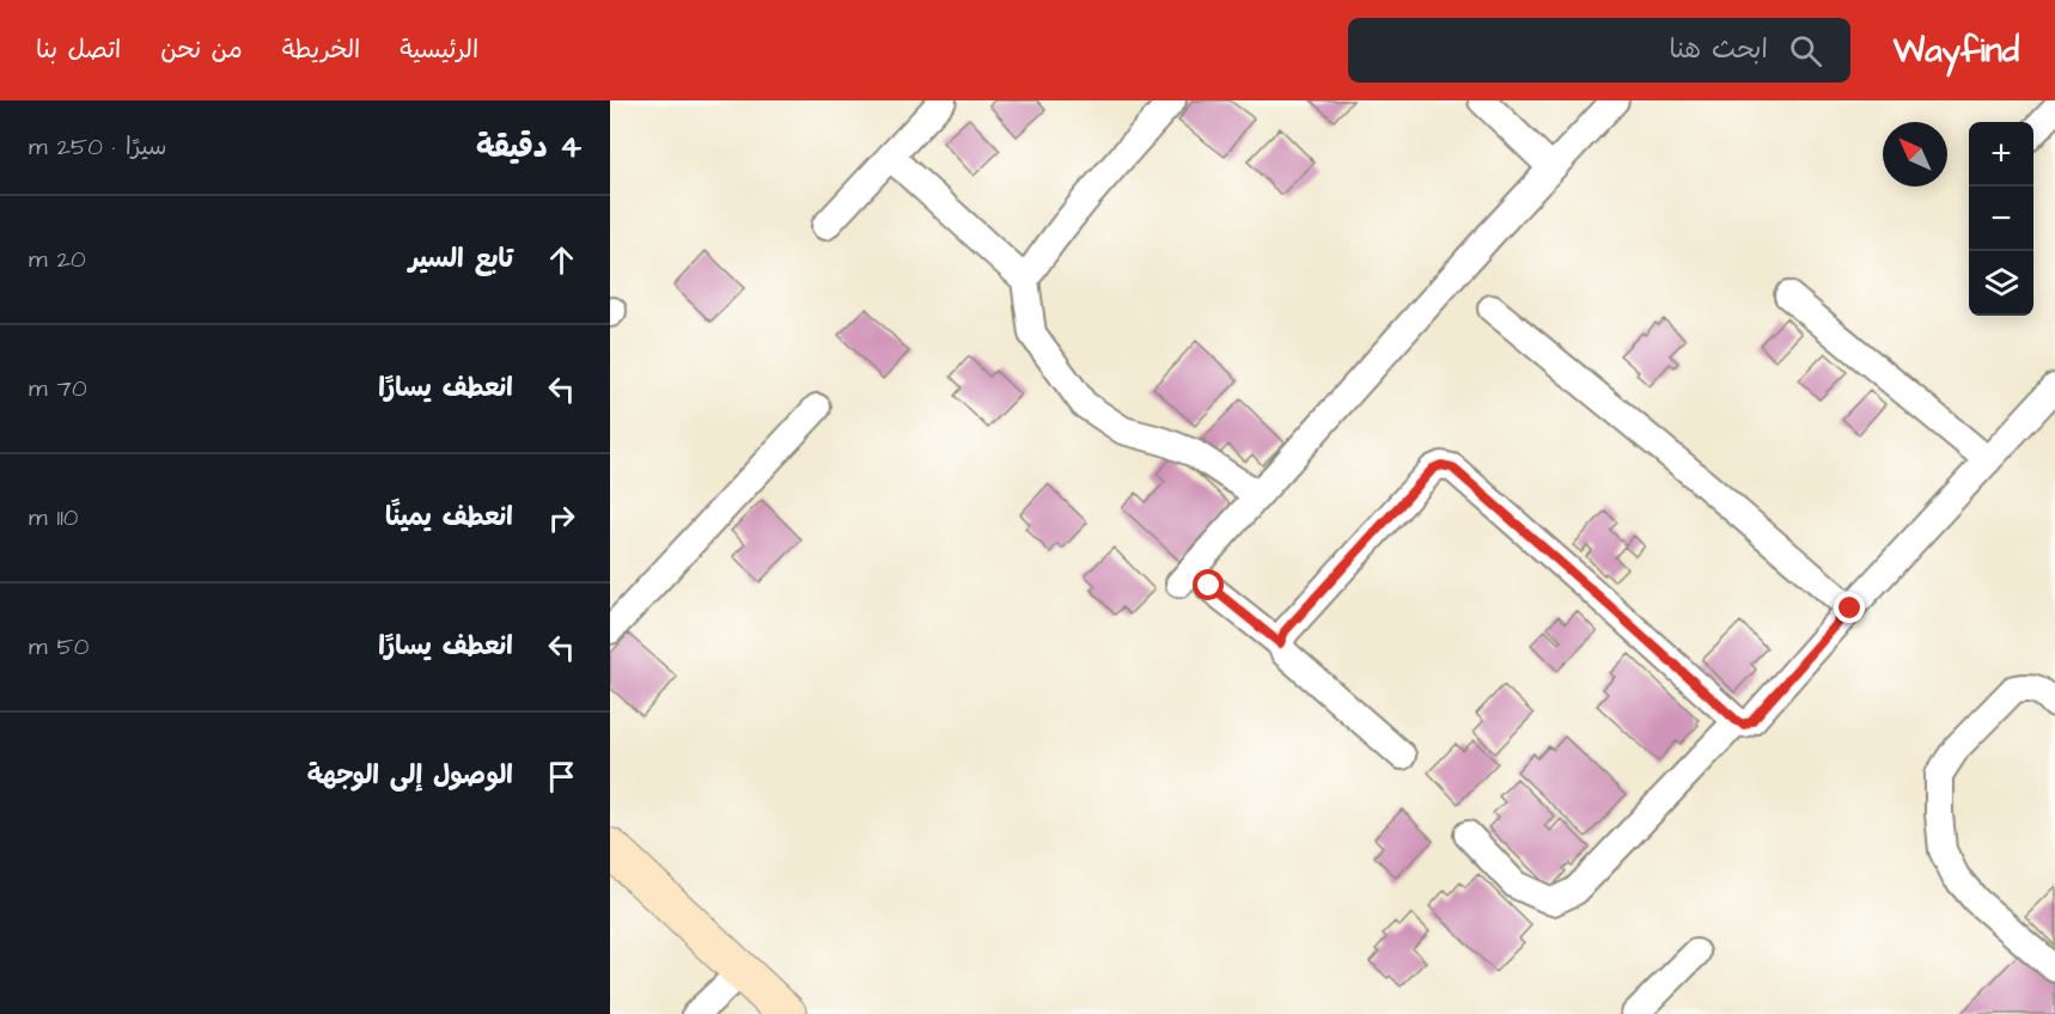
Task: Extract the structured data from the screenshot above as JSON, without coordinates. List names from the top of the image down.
{
  "north": "top left",
  "page": {
    "header": "Wayfind",
    "search": "ابحث هنا",
    "nav": [
      "الرئيسية",
      "الخريطة",
      "من نحن",
      "اتصل بنا"
    ],
    "heading": ["4 دقيقة", "سيرًا · 250 m"],
    "map_buttons": ["+", "−"],
    "list": [
      ["تابع السير", "20 m"],
      ["انعطف يسارًا", "70 m"],
      ["انعطف يمينًا", "110 m"],
      ["انعطف يسارًا", "50 m"],
      "الوصول إلى الوجهة"
    ]
  }
}
